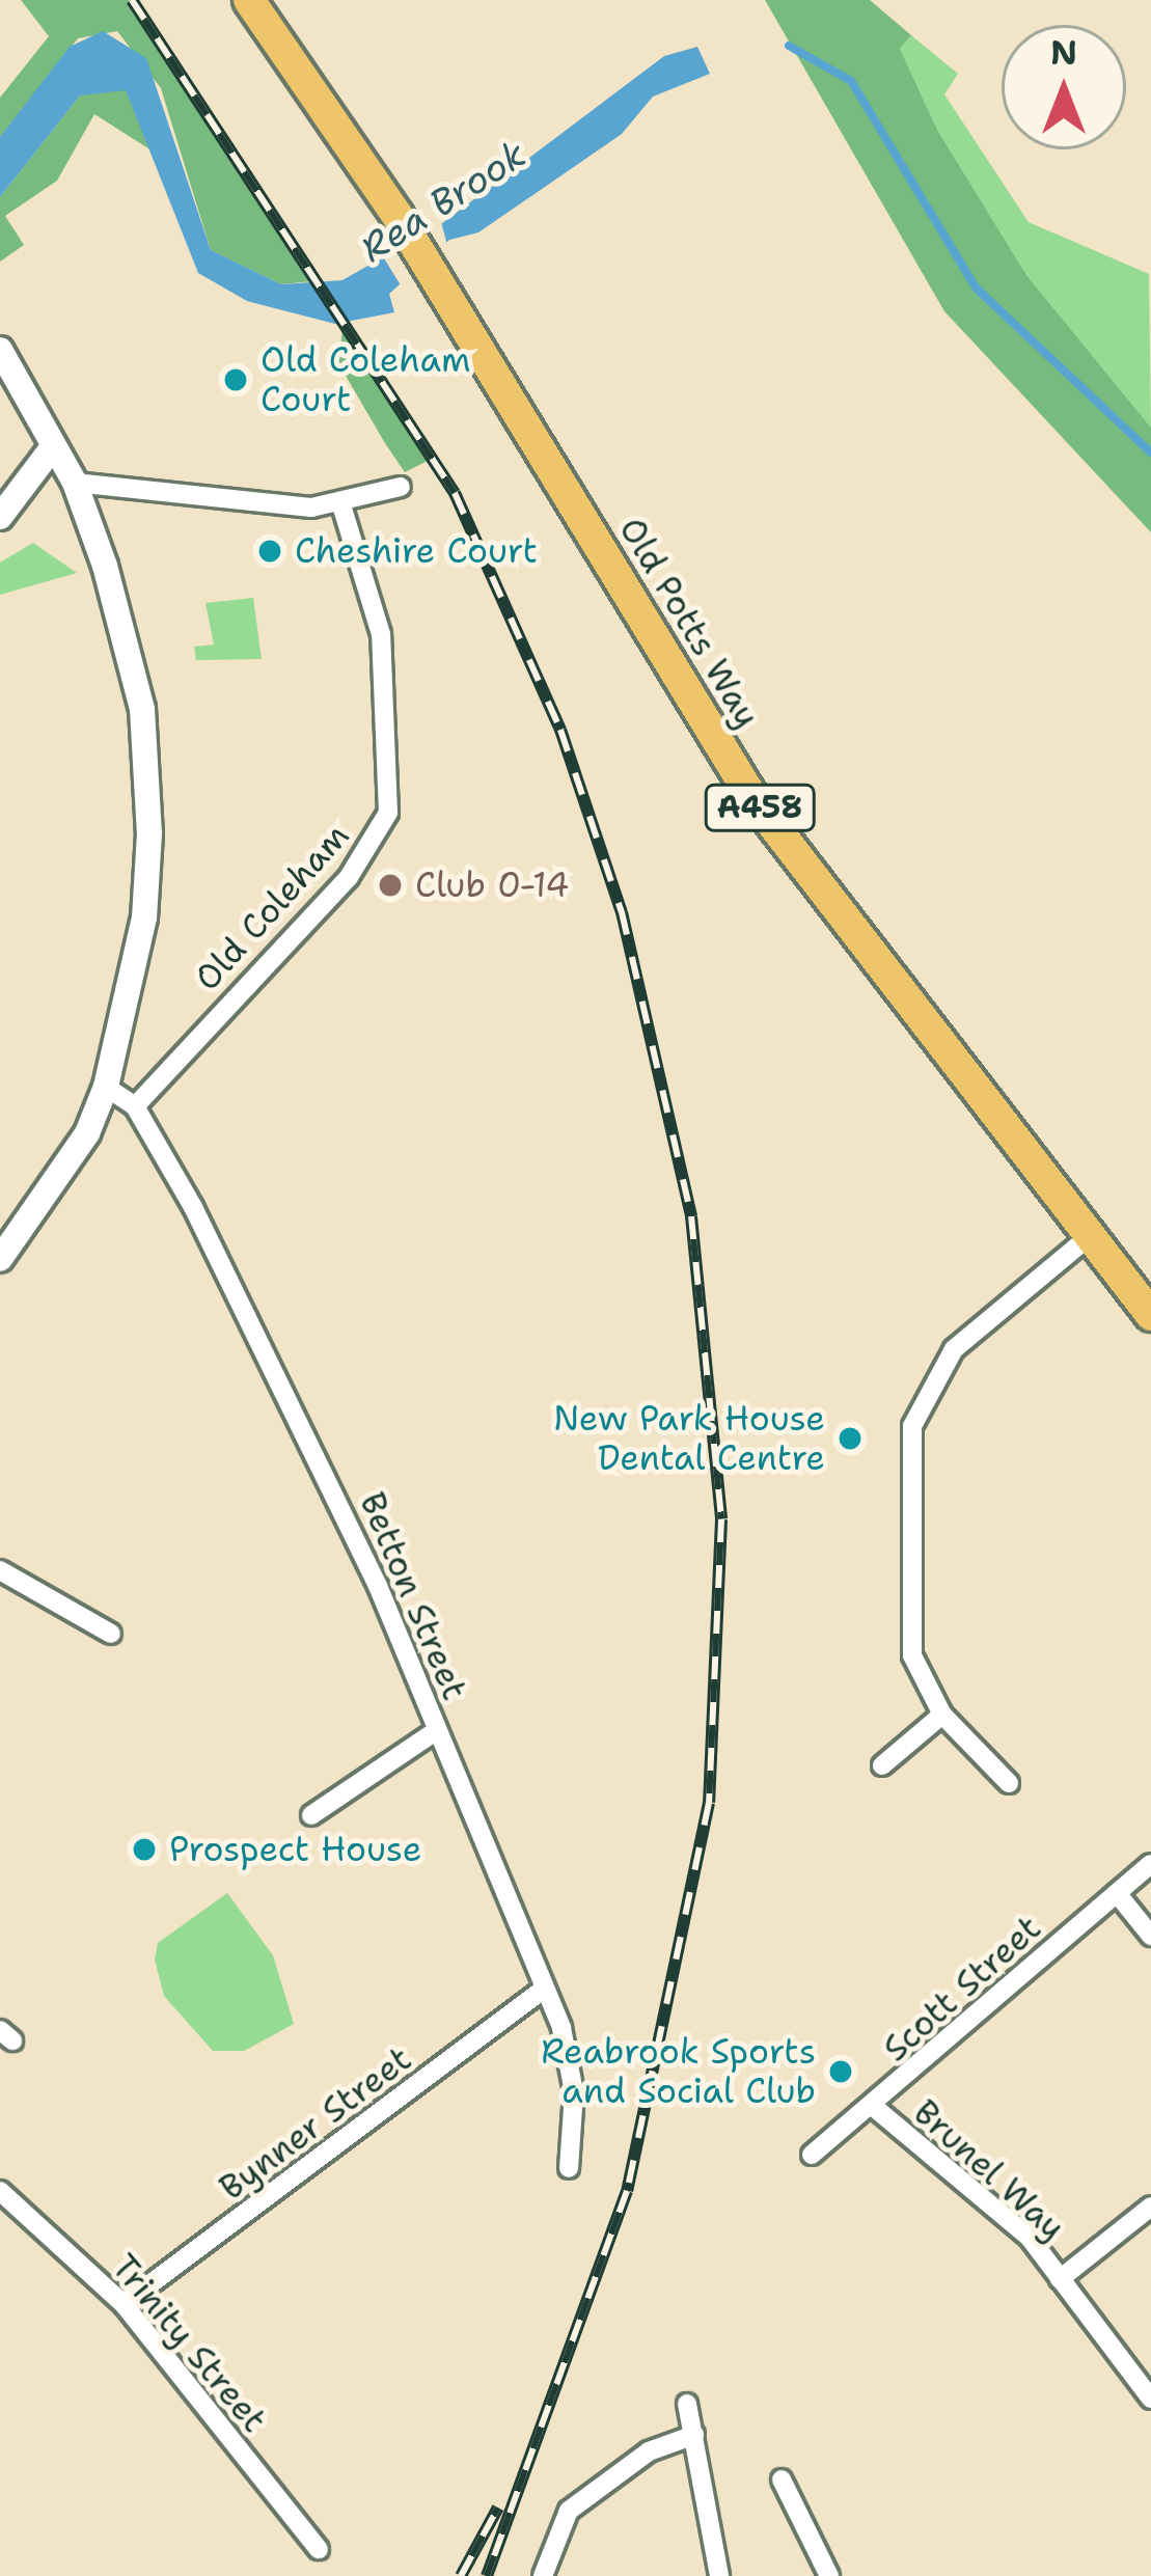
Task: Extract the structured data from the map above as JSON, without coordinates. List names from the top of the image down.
{
  "streets": {
    "main road": ["Old Potts Way", "A458"],
    "street": [
      "Old Coleham",
      "Betton Street",
      "Scott Street",
      "Bynner Street",
      "Brunel Way",
      "Trinity Street"
    ]
  },
  "crossings": [
    ["Old Coleham", "Betton Street"],
    ["Betton Street", "Bynner Street"],
    ["Scott Street", "Brunel Way"],
    ["Bynner Street", "Trinity Street"]
  ],
  "water": ["Rea Brook"],
  "places": [
    "Old Coleham Court",
    "Cheshire Court",
    "Club 0-14",
    "New Park House Dental Centre",
    "Prospect House",
    "Reabrook Sports and Social Club"
  ],
  "north": "top"
}
